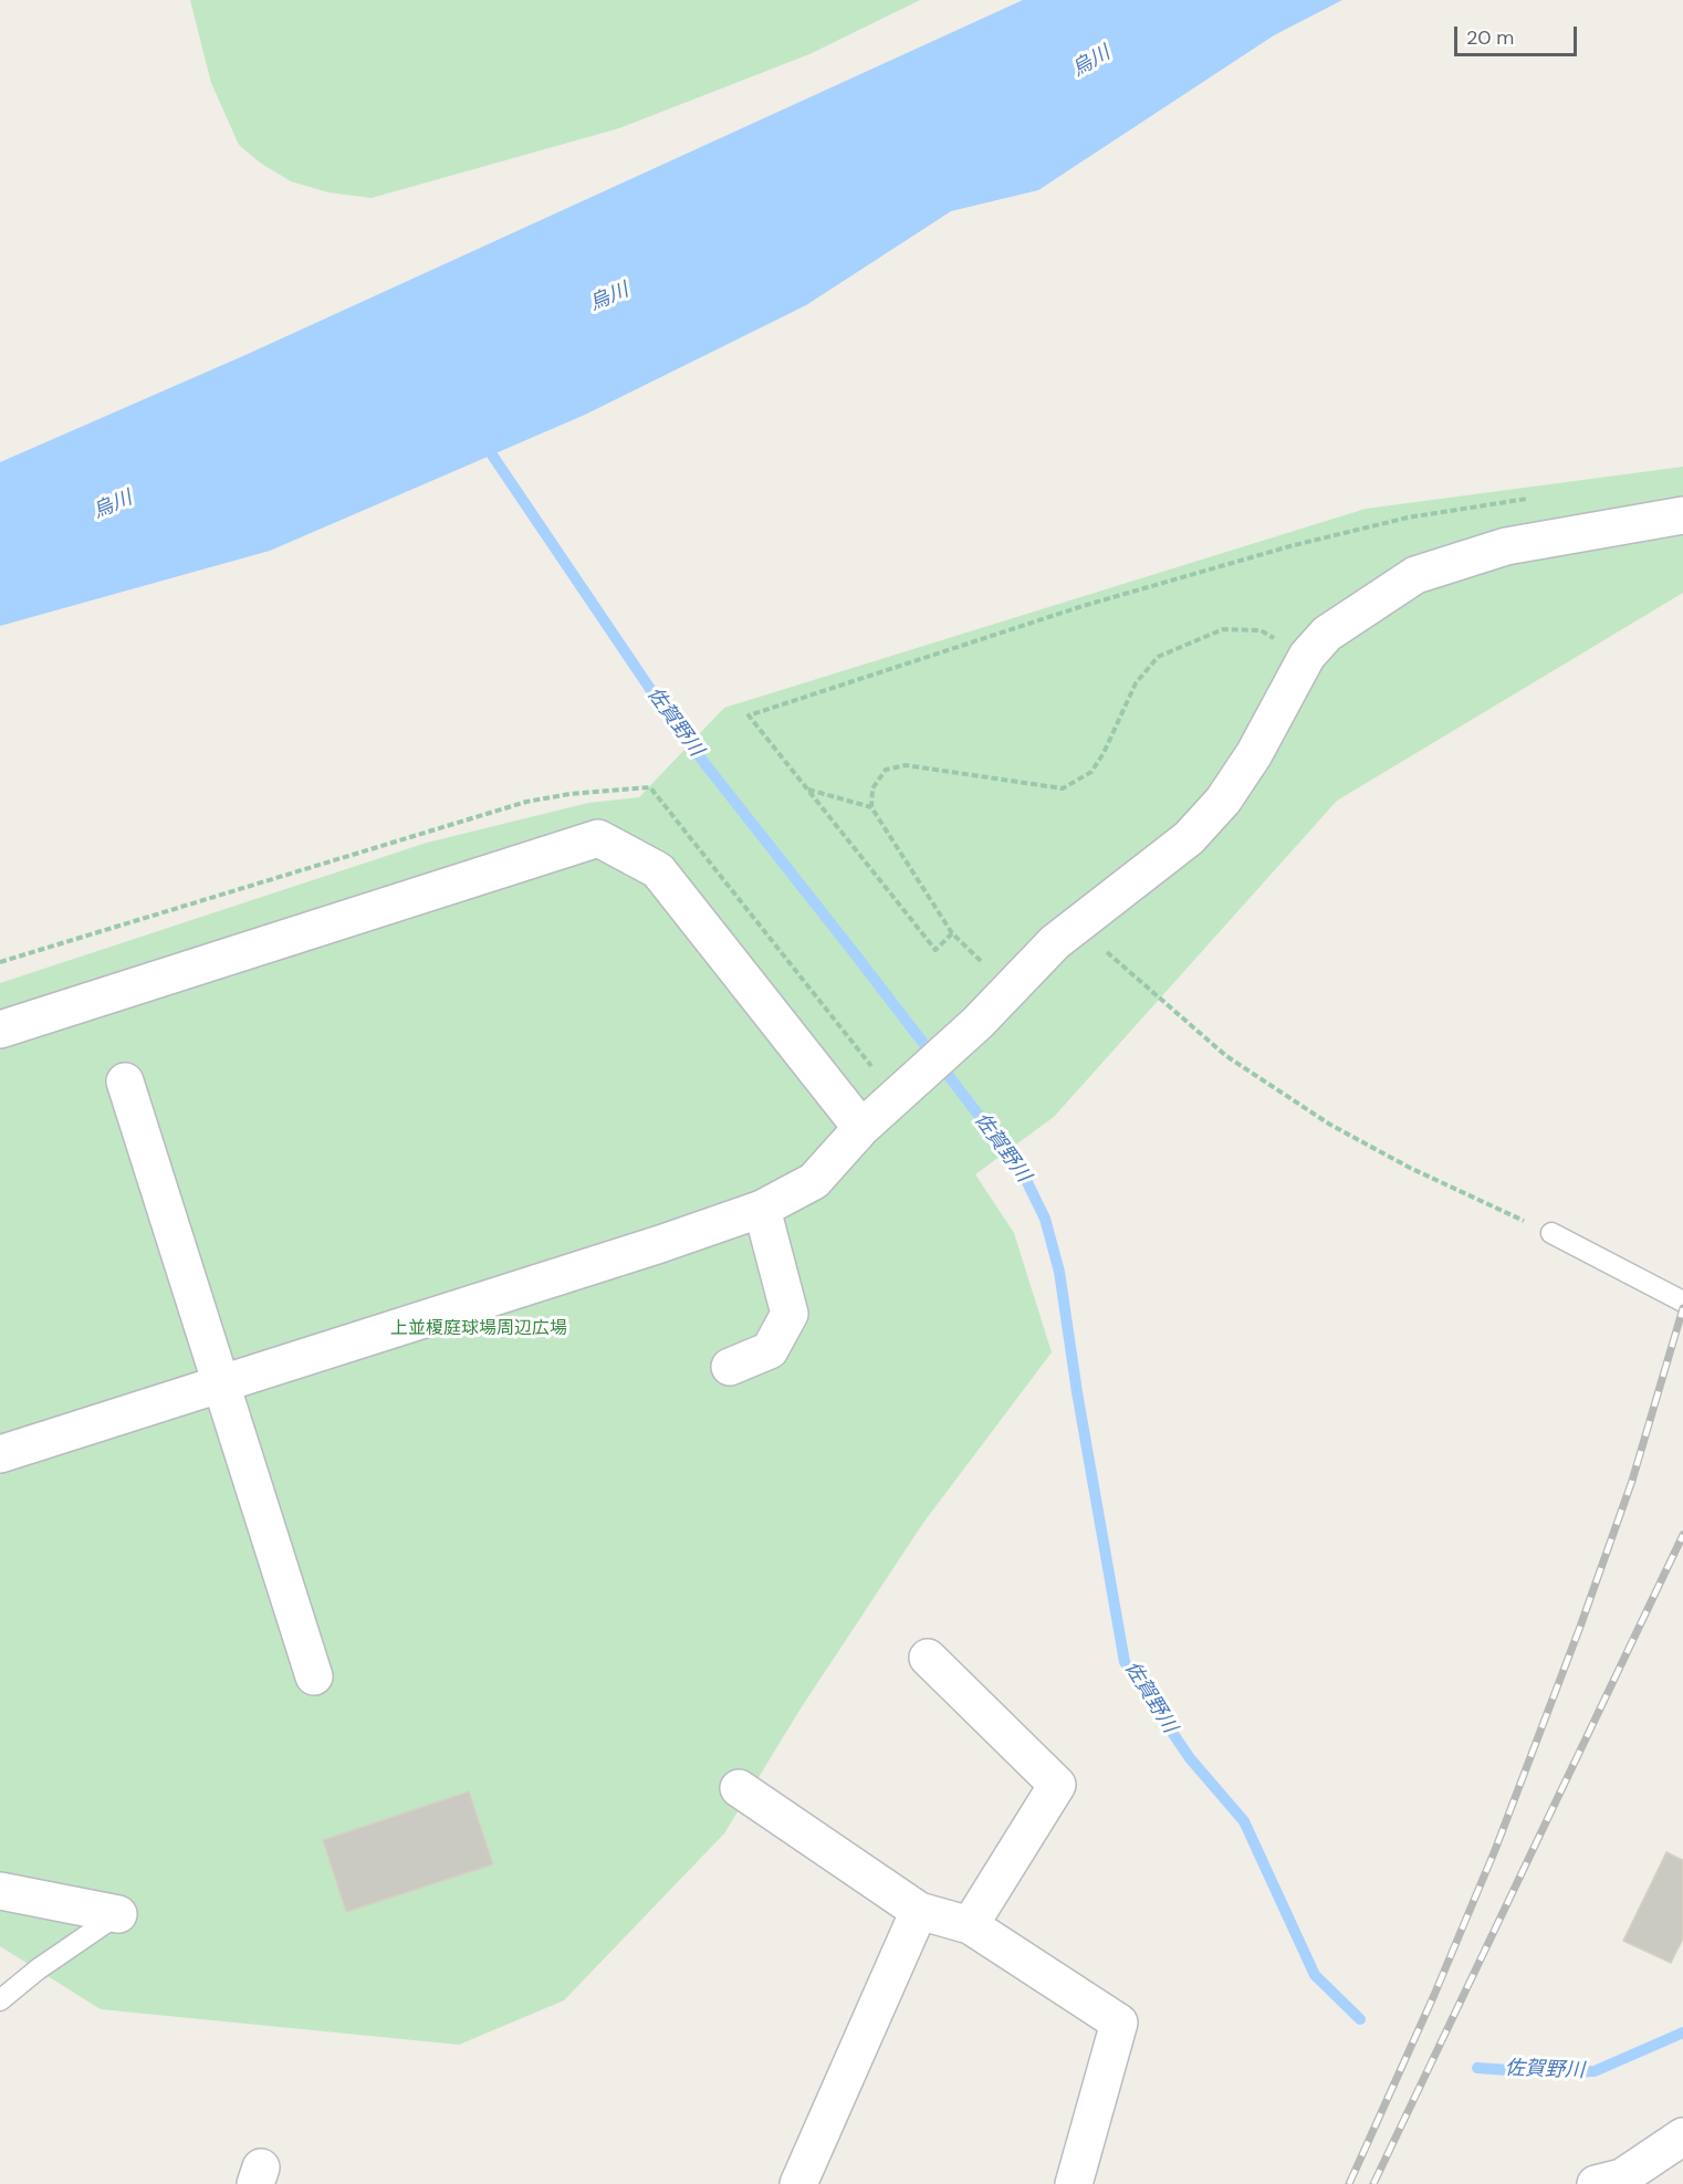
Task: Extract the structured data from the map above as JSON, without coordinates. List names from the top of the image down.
{
  "water": ["烏川", "佐賀野川"],
  "parks": ["上並榎庭球場周辺広場"],
  "scale_bar": "20 m"
}
